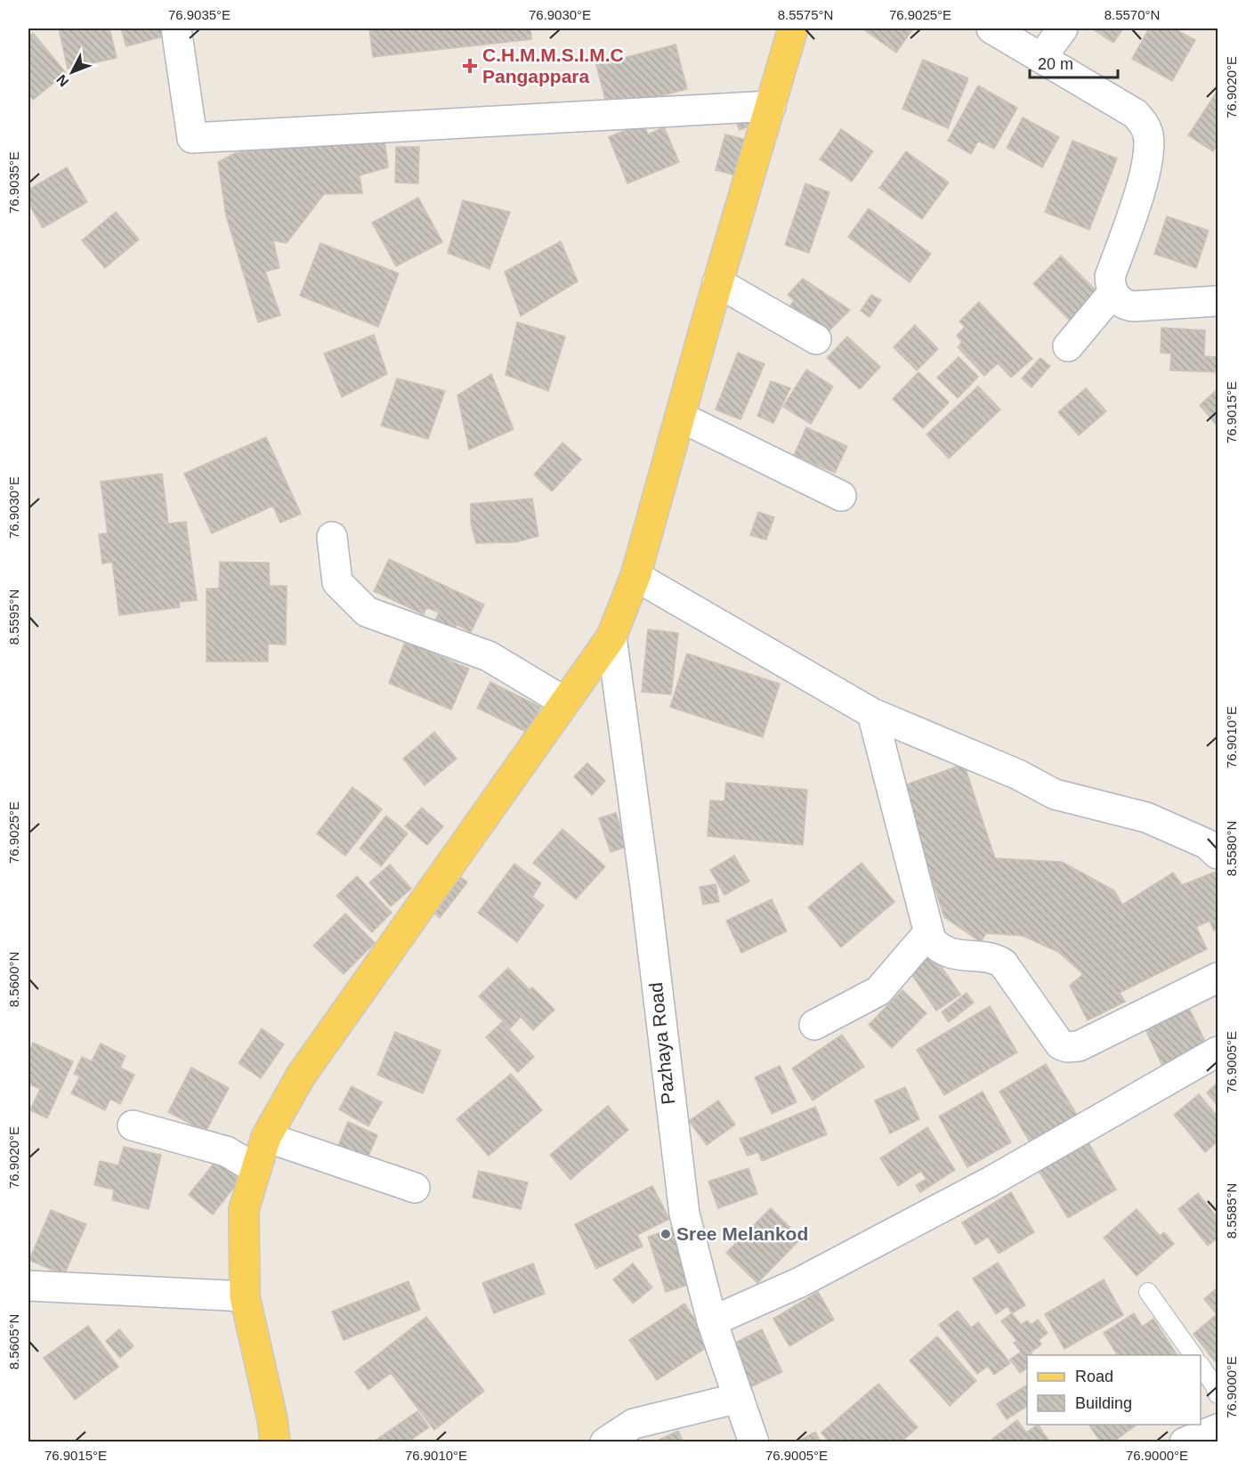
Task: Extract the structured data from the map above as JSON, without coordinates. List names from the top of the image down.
{
  "streets": {
    "street": ["Pazhaya Road"]
  },
  "places": {
    "health": ["C.H.M.M.S.I.M.C Pangappara"],
    "other": ["Sree Melankod"]
  },
  "legend": ["Road", "Building"],
  "scale_bar": "20 m",
  "north": "bottom left",
  "coordinates": [
    "76.9035°E",
    "76.9030°E",
    "8.5575°N",
    "76.9025°E",
    "8.5570°N",
    "76.9020°E",
    "76.9015°E",
    "8.5595°N",
    "76.9010°E",
    "8.5580°N",
    "8.5600°N",
    "76.9005°E",
    "8.5585°N",
    "8.5605°N",
    "76.9000°E"
  ]
}
